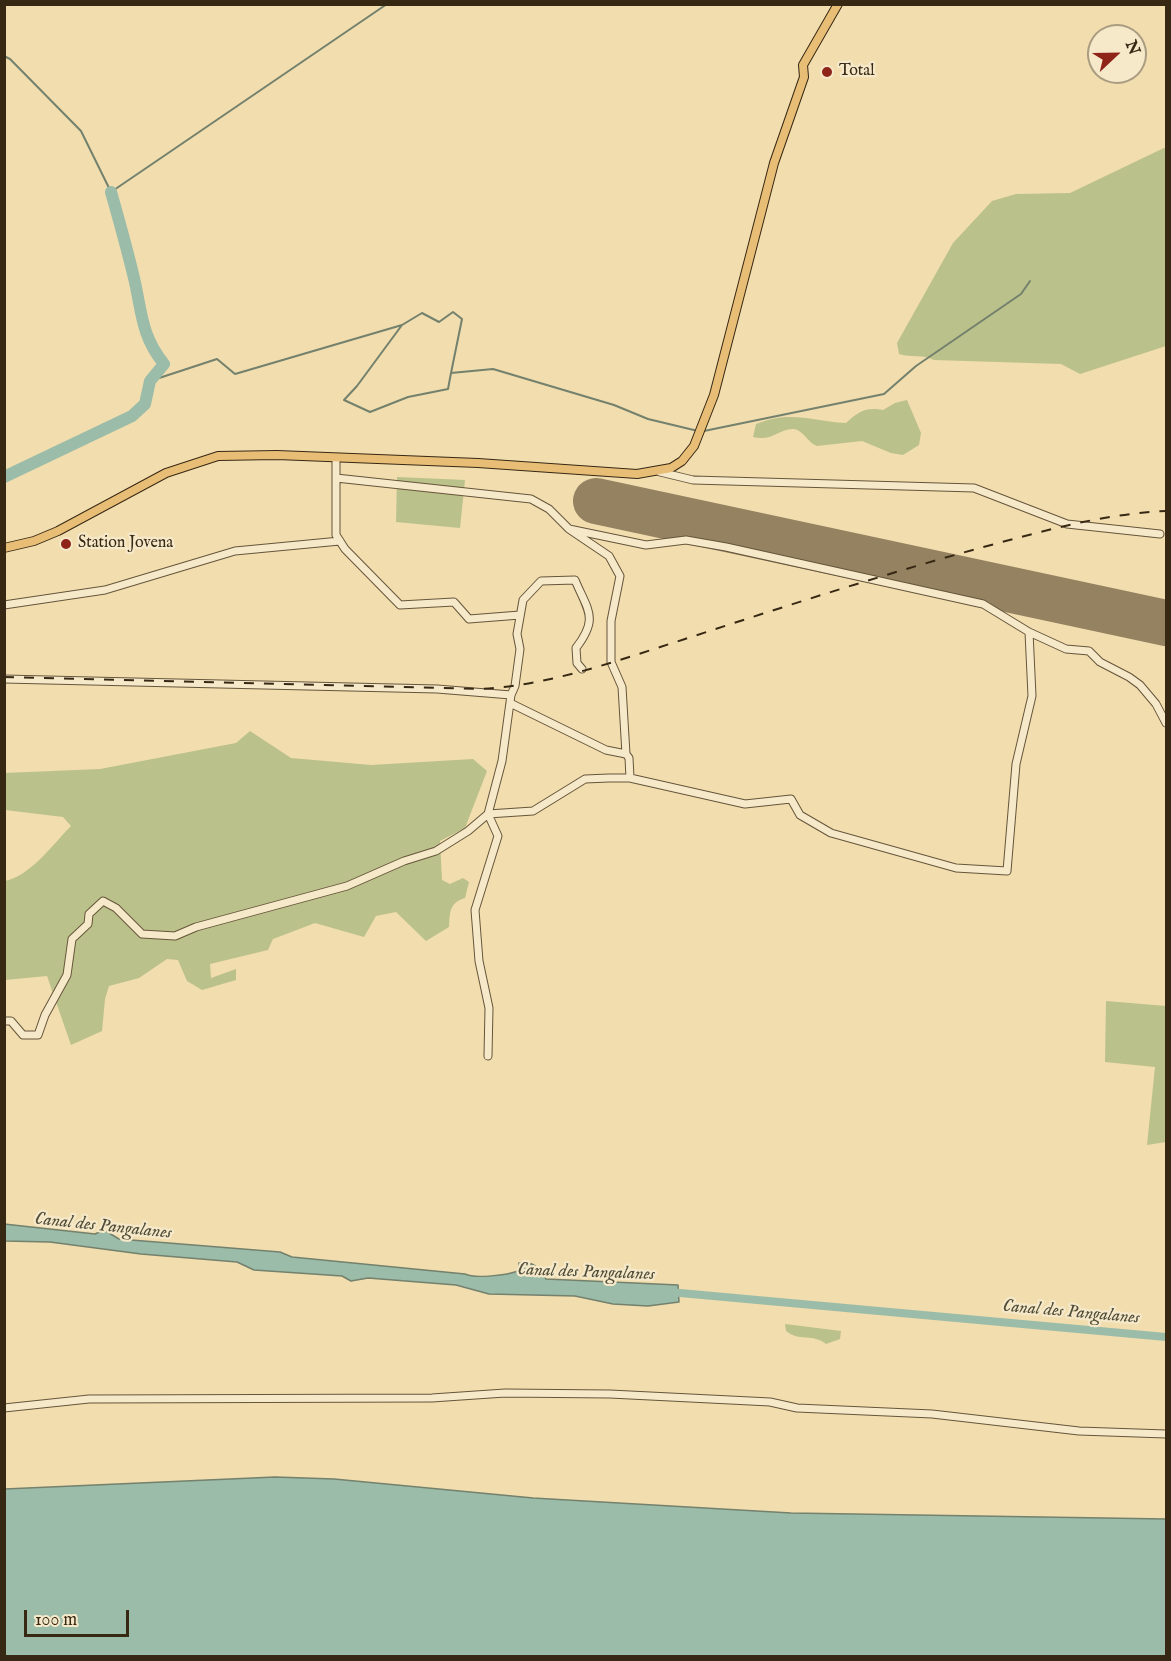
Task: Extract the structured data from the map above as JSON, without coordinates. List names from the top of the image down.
{
  "water": ["Canal des Pangalanes"],
  "places": ["Total", "Station Jovena"],
  "scale_bar": "100 m",
  "north": "right"
}
